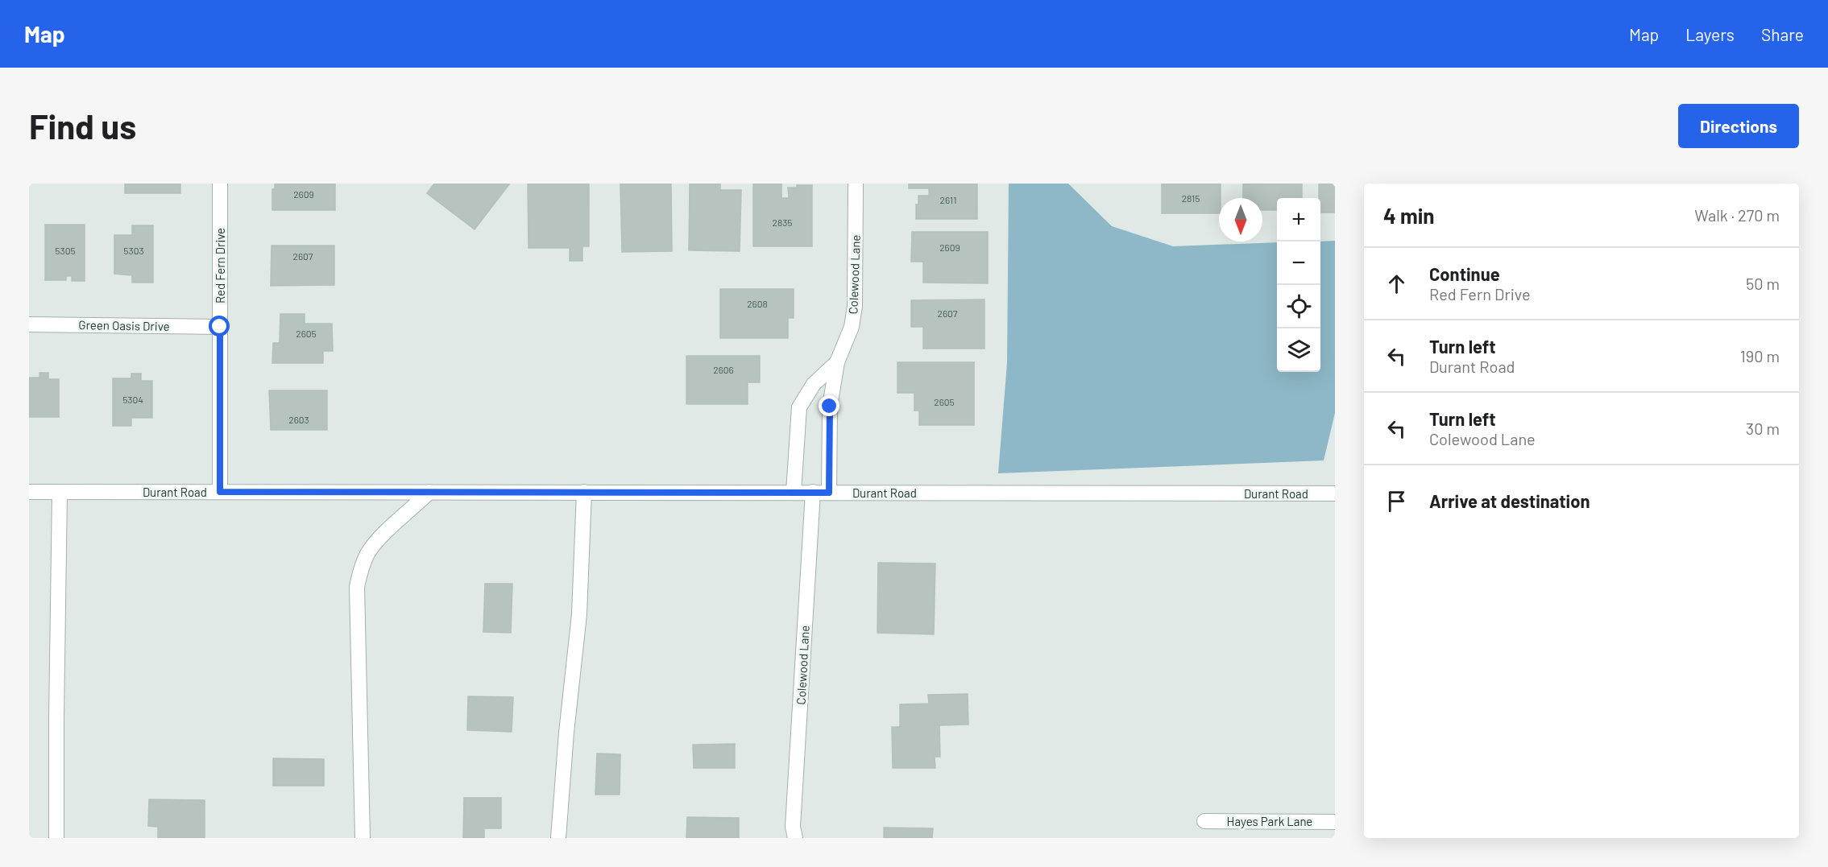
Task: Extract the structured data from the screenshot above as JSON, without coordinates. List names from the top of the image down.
{
  "streets": {
    "street": [
      "Red Fern Drive",
      "Colewood Lane",
      "Green Oasis Drive",
      "Durant Road",
      "Hayes Park Lane"
    ]
  },
  "crossings": [
    ["Red Fern Drive", "Green Oasis Drive"],
    ["Red Fern Drive", "Durant Road"],
    ["Colewood Lane", "Durant Road"]
  ],
  "house_numbers": [
    "2609",
    "2815",
    "2611",
    "2835",
    "2609",
    "5305",
    "5303",
    "2607",
    "2608",
    "2607",
    "2605",
    "2606",
    "5304",
    "2605",
    "2603"
  ],
  "north": "bottom",
  "page": {
    "header": "Map",
    "nav": ["Map", "Layers", "Share"],
    "buttons": "Directions",
    "title": "Find us",
    "heading": ["4 min", "Walk · 270 m"],
    "map_buttons": ["+", "−"],
    "list": [
      ["Continue", "Red Fern Drive", "50 m"],
      ["Turn left", "Durant Road", "190 m"],
      ["Turn left", "Colewood Lane", "30 m"],
      "Arrive at destination"
    ]
  }
}
